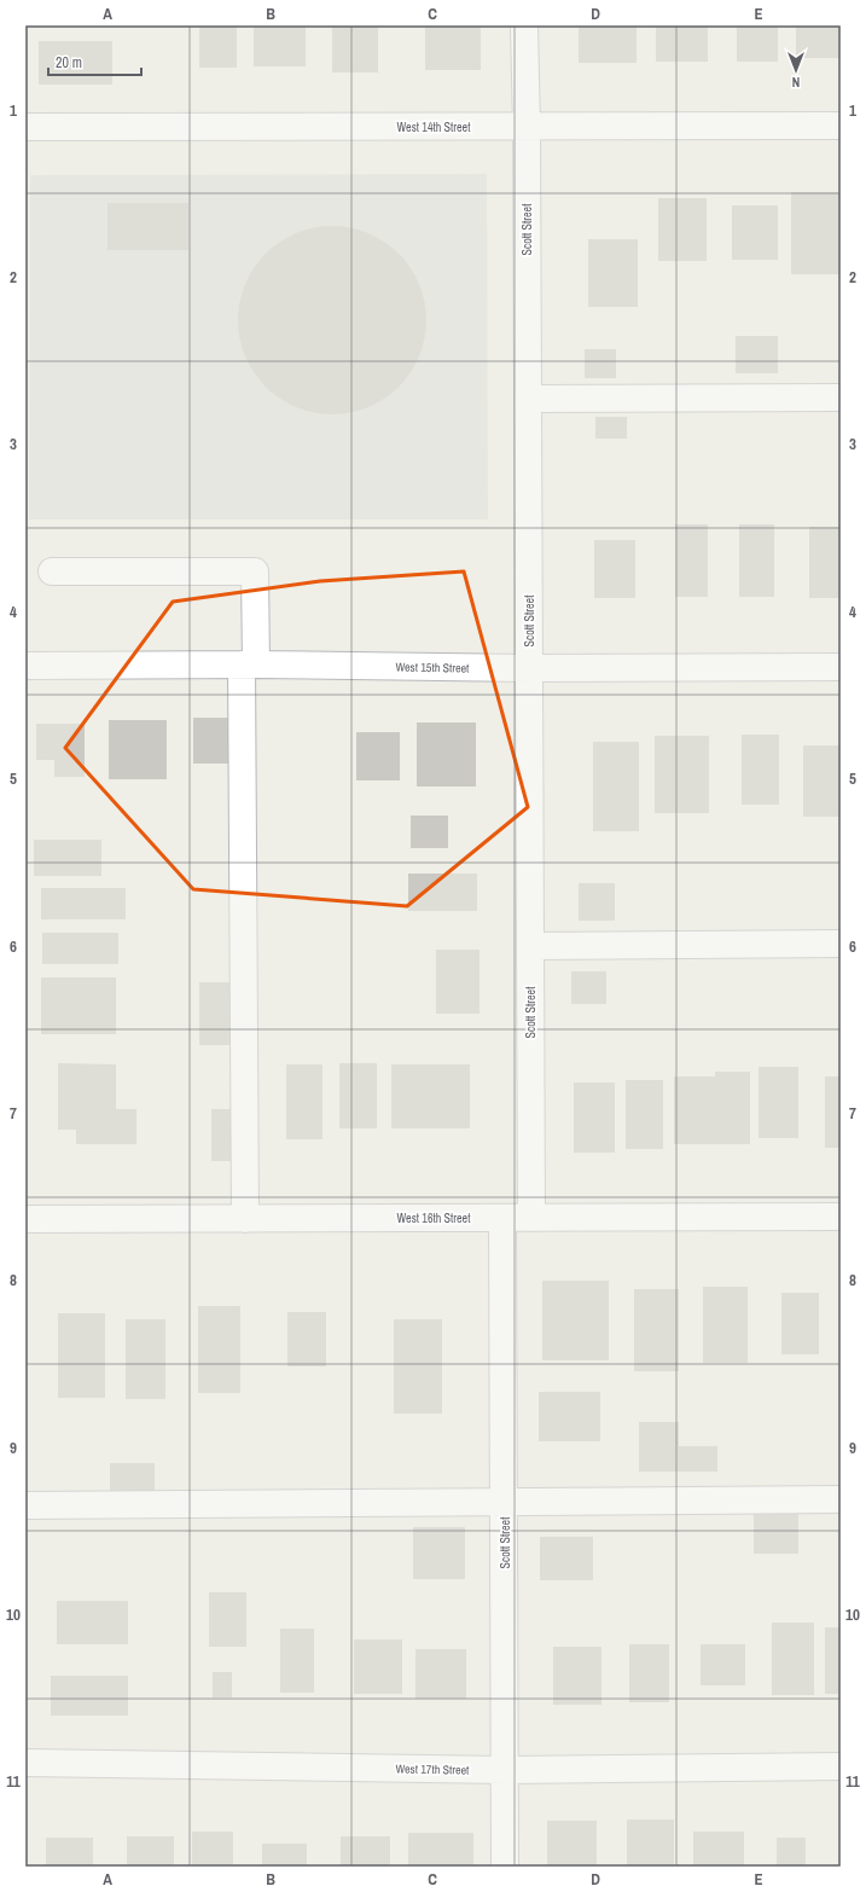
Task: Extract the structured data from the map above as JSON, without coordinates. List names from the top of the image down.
{
  "streets": {
    "street": [
      "West 14th Street",
      "Scott Street",
      "West 15th Street",
      "West 16th Street",
      "West 17th Street"
    ]
  },
  "crossings": [
    ["West 14th Street", "Scott Street"],
    ["Scott Street", "West 15th Street"],
    ["Scott Street", "West 16th Street"],
    ["Scott Street", "West 17th Street"]
  ],
  "scale_bar": "20 m",
  "north": "bottom",
  "grid": {
    "columns": [
      "A",
      "B",
      "C",
      "D",
      "E"
    ],
    "rows": [
      "1",
      "2",
      "3",
      "4",
      "5",
      "6",
      "7",
      "8",
      "9",
      "10",
      "11"
    ]
  }
}
